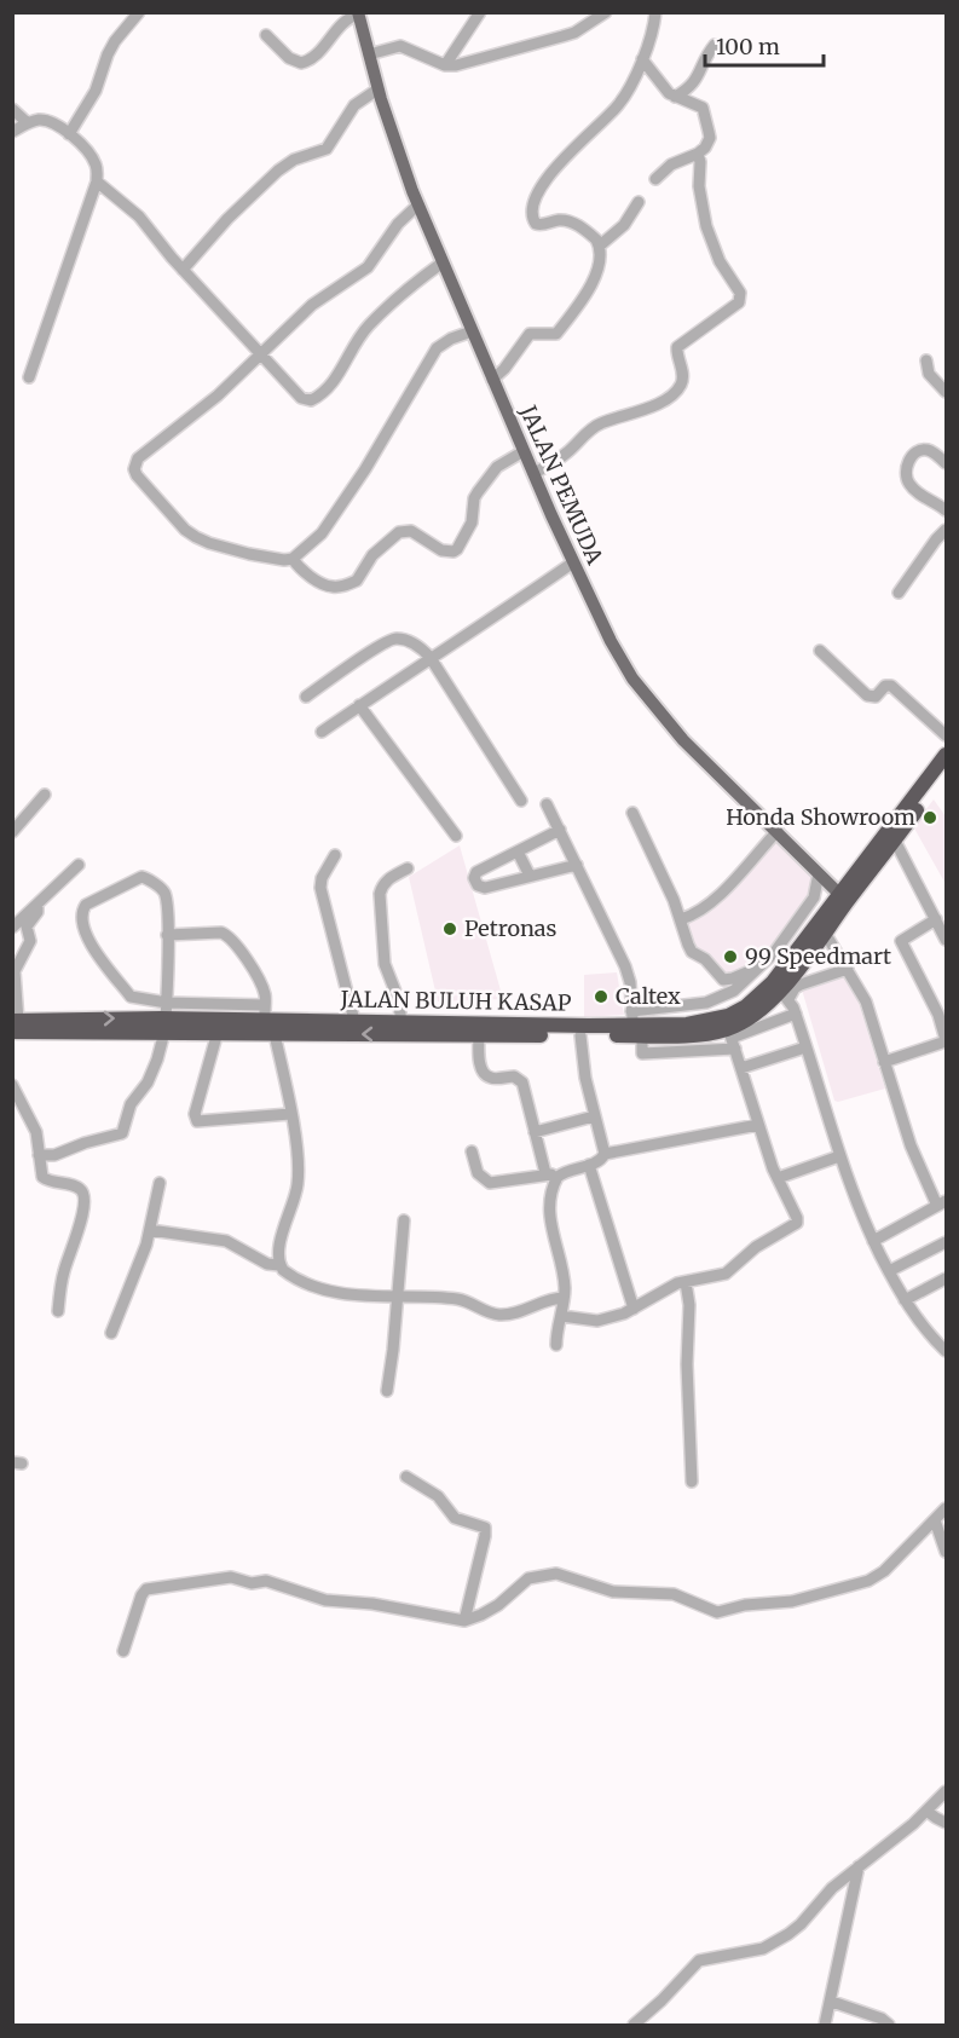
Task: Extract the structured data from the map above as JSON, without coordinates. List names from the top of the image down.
{
  "streets": {
    "highway": ["JALAN BULUH KASAP"],
    "main road": ["JALAN PEMUDA"]
  },
  "crossings": [
    ["JALAN PEMUDA", "JALAN BULUH KASAP"]
  ],
  "places": [
    "Honda Showroom",
    "Petronas",
    "99 Speedmart",
    "Caltex"
  ],
  "scale_bar": "100 m"
}
